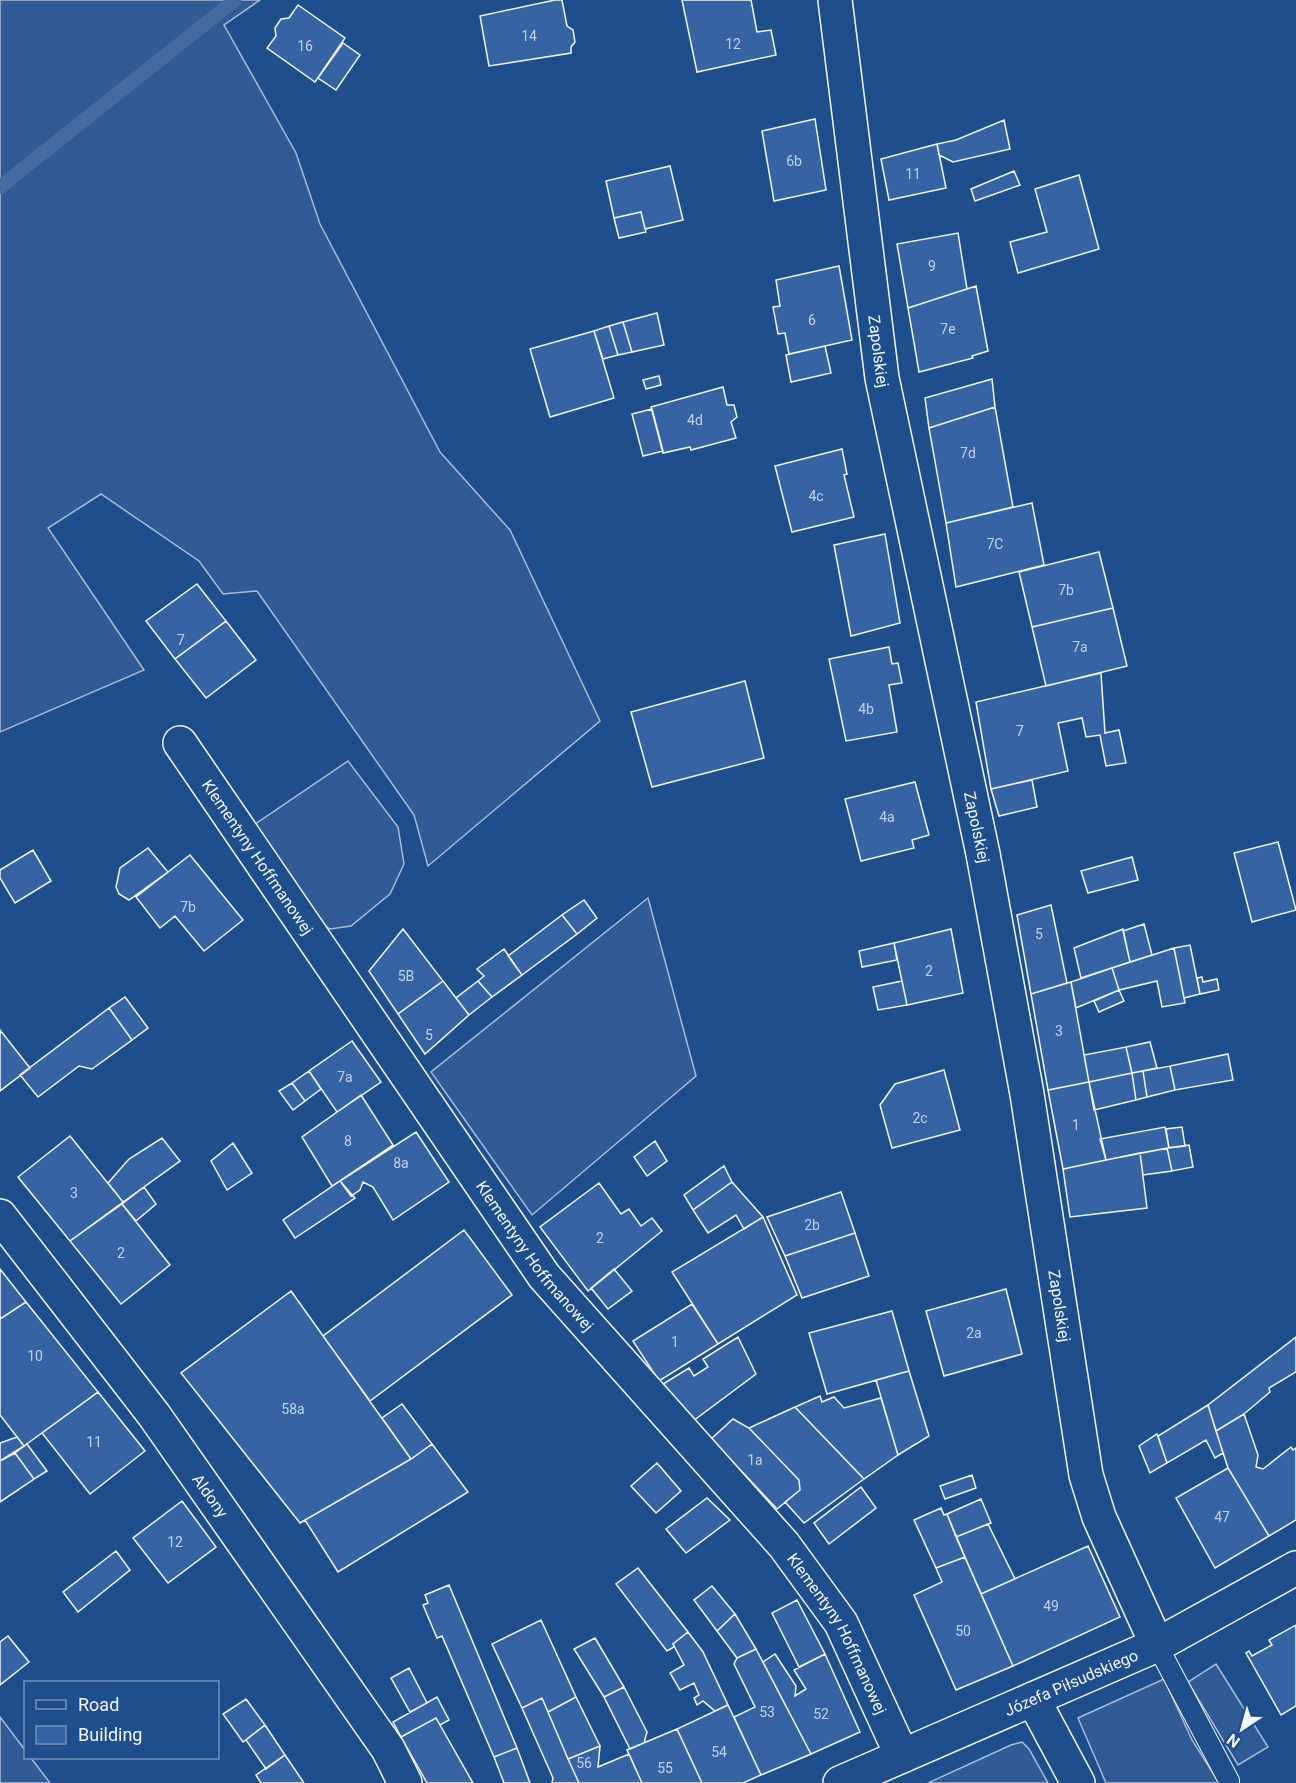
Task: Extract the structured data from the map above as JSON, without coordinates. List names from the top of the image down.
{
  "streets": {
    "street": [
      "Zapolskiej",
      "Klementyny Hoffmanowej",
      "Aldony",
      "Józefa Piłsudskiego"
    ]
  },
  "crossings": [
    ["Zapolskiej", "Józefa Piłsudskiego"],
    ["Klementyny Hoffmanowej", "Józefa Piłsudskiego"]
  ],
  "house_numbers": [
    "14",
    "12",
    "16",
    "6b",
    "11",
    "9",
    "6",
    "7e",
    "4d",
    "7d",
    "4c",
    "7C",
    "7b",
    "7",
    "7a",
    "4b",
    "7",
    "4a",
    "7b",
    "5",
    "2",
    "5B",
    "3",
    "5",
    "7a",
    "2c",
    "1",
    "8",
    "8a",
    "3",
    "2b",
    "2",
    "2",
    "2a",
    "1",
    "10",
    "58a",
    "11",
    "1a",
    "47",
    "12",
    "49",
    "50",
    "53",
    "52",
    "54",
    "56",
    "55"
  ],
  "legend": ["Road", "Building"],
  "north": "bottom left"
}
